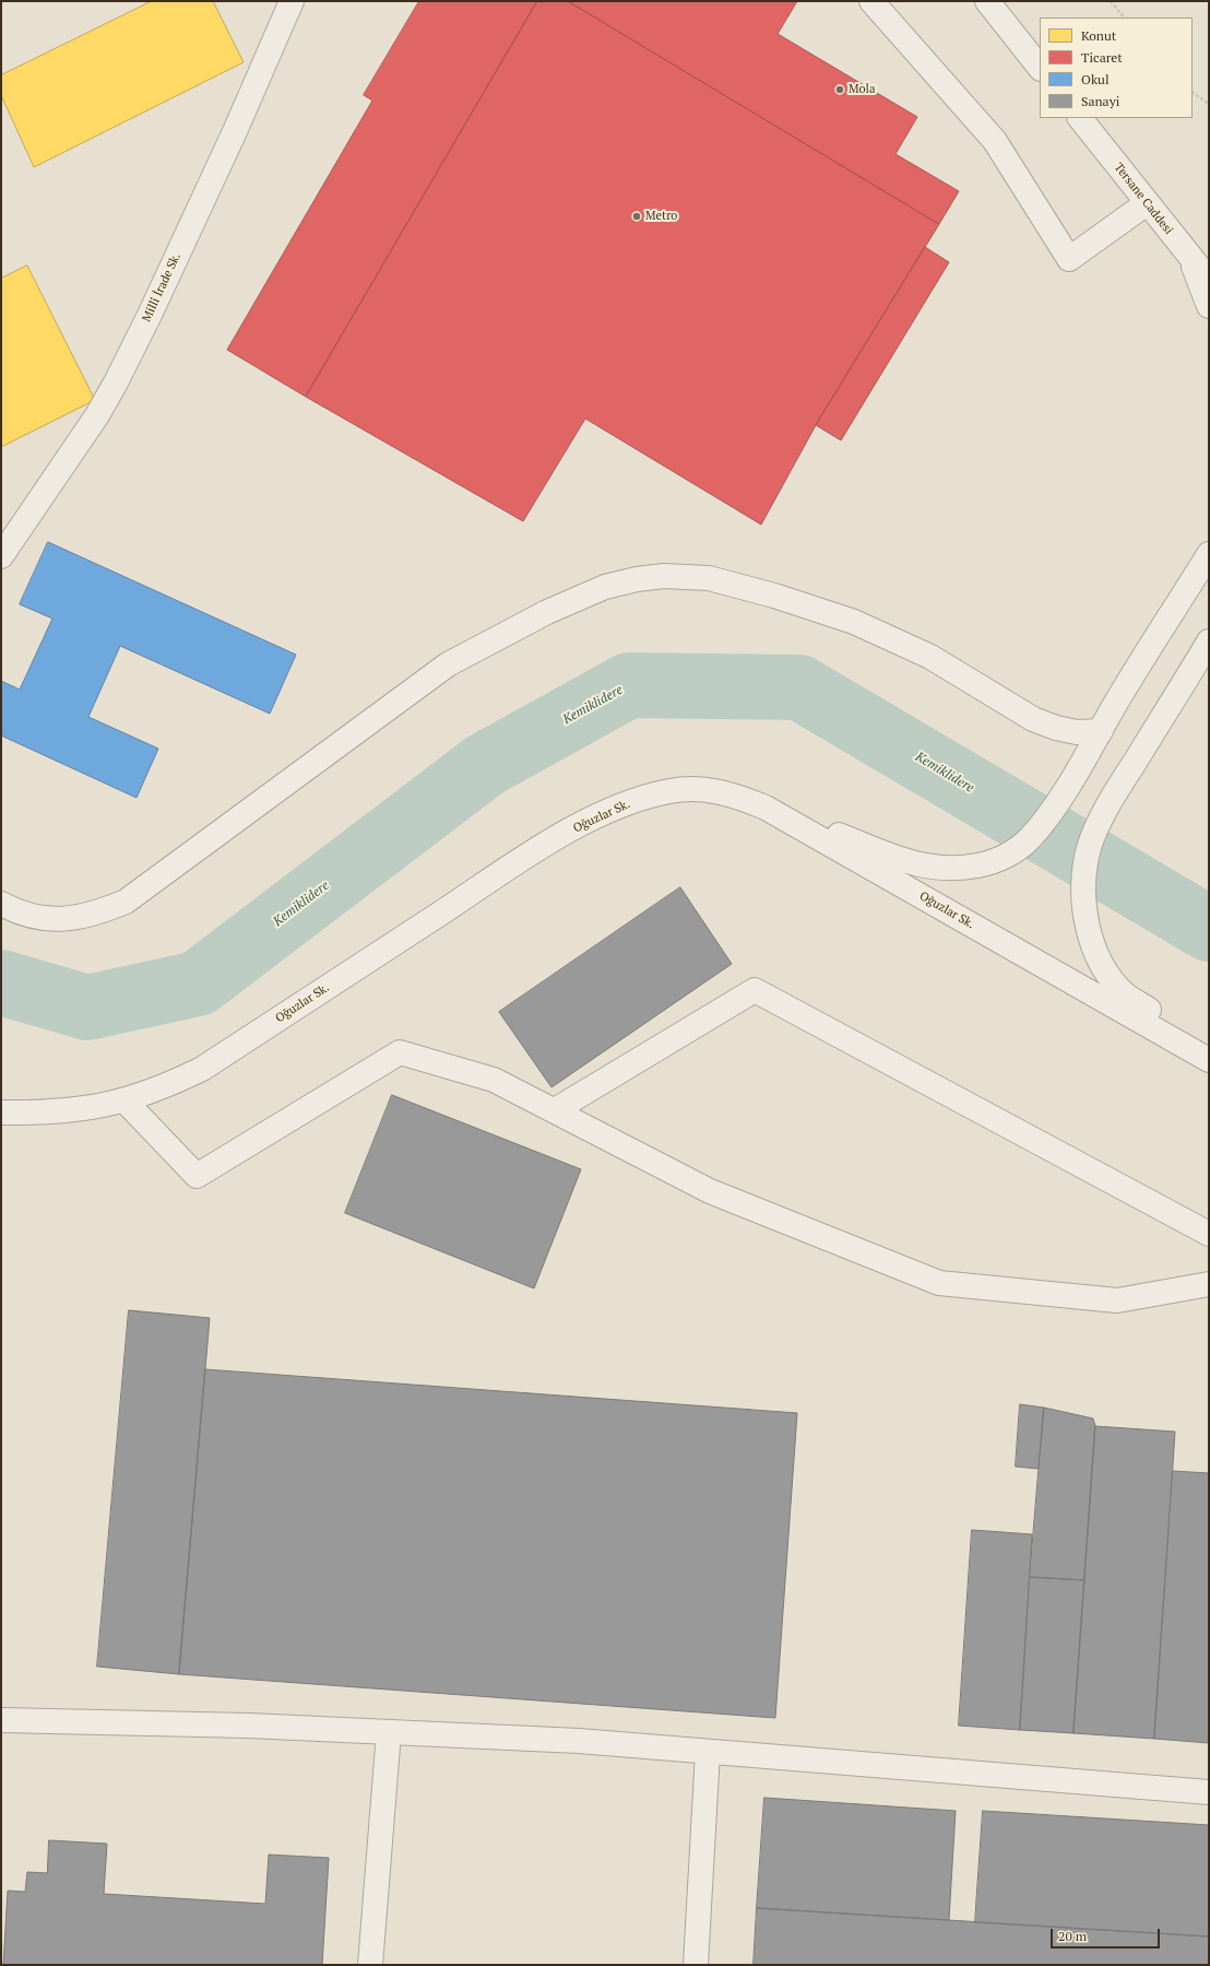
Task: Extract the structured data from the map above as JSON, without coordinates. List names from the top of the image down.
{
  "streets": {
    "street": ["Tersane Caddesi", "Millî İrade Sk.", "Oğuzlar Sk."]
  },
  "water": ["Kemiklidere"],
  "places": ["Mola", "Metro"],
  "legend": [
    "Konut",
    "Ticaret",
    "Okul",
    "Sanayi"
  ],
  "scale_bar": "20 m"
}
